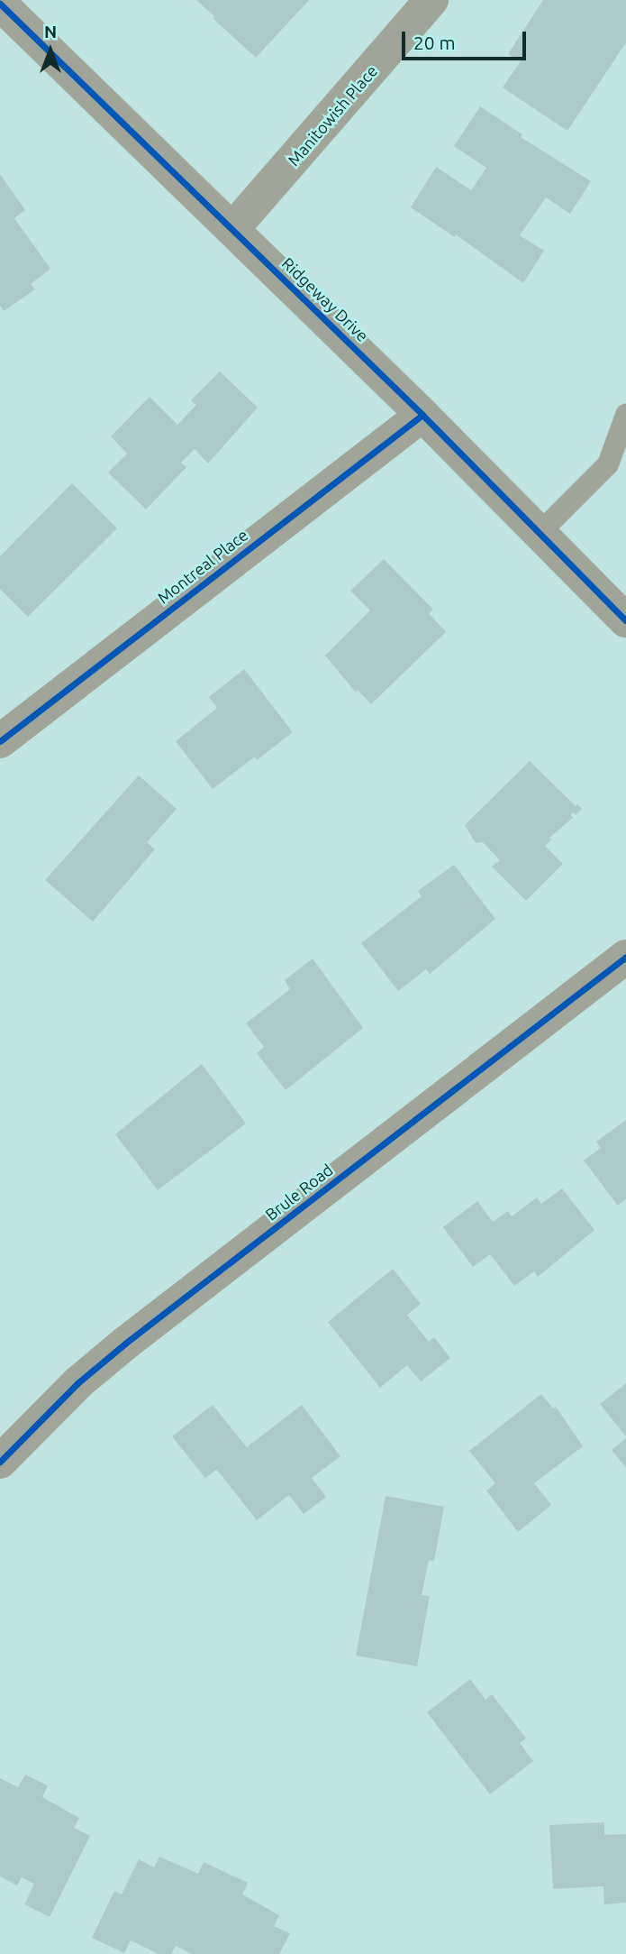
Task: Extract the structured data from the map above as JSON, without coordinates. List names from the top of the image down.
{
  "streets": {
    "street": [
      "Manitowish Place",
      "Ridgeway Drive",
      "Montreal Place",
      "Brule Road"
    ]
  },
  "crossings": [
    ["Manitowish Place", "Ridgeway Drive"],
    ["Ridgeway Drive", "Montreal Place"]
  ],
  "scale_bar": "20 m",
  "north": "top"
}
